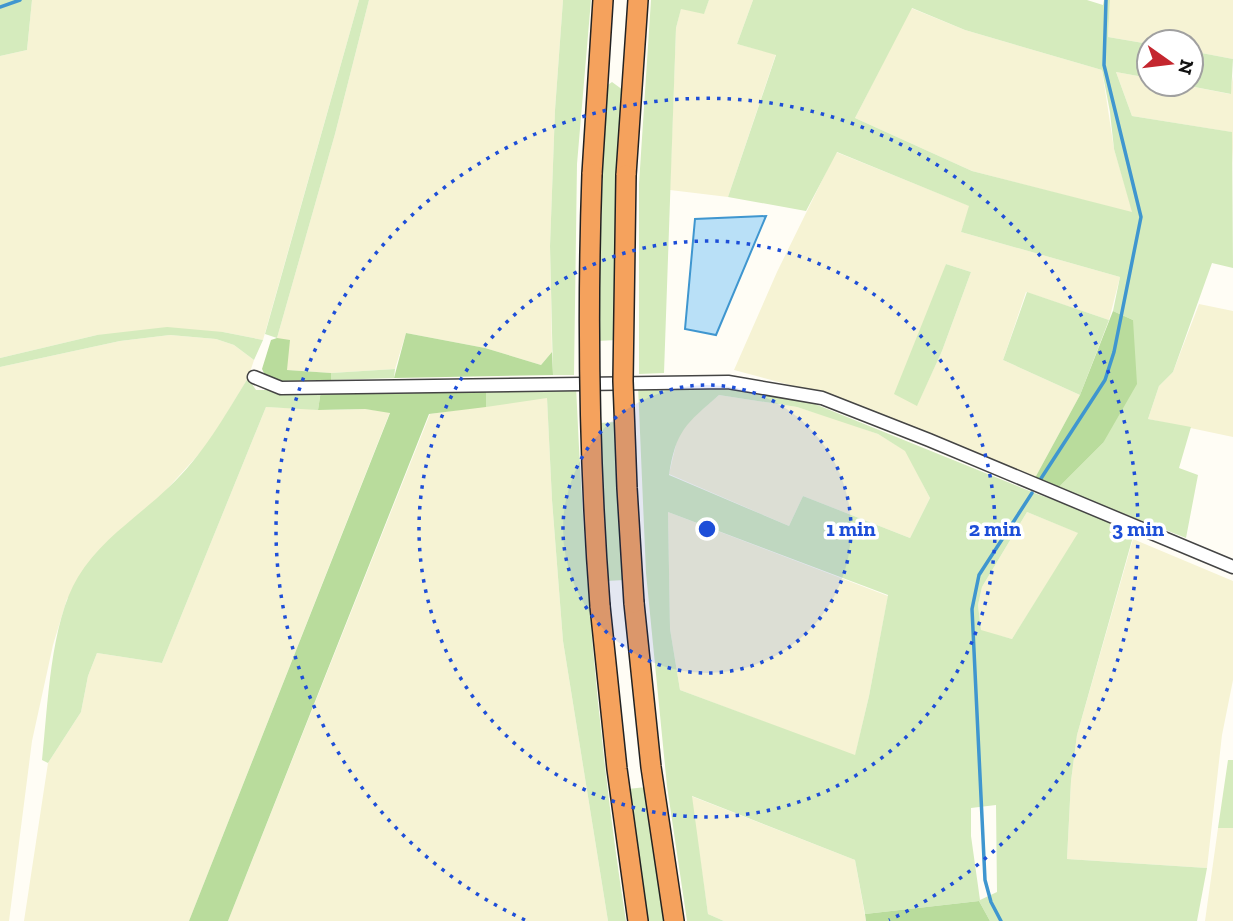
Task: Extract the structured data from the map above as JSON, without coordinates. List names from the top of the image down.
{
  "north": "right",
  "rings": ["1 min", "2 min", "3 min"]
}
